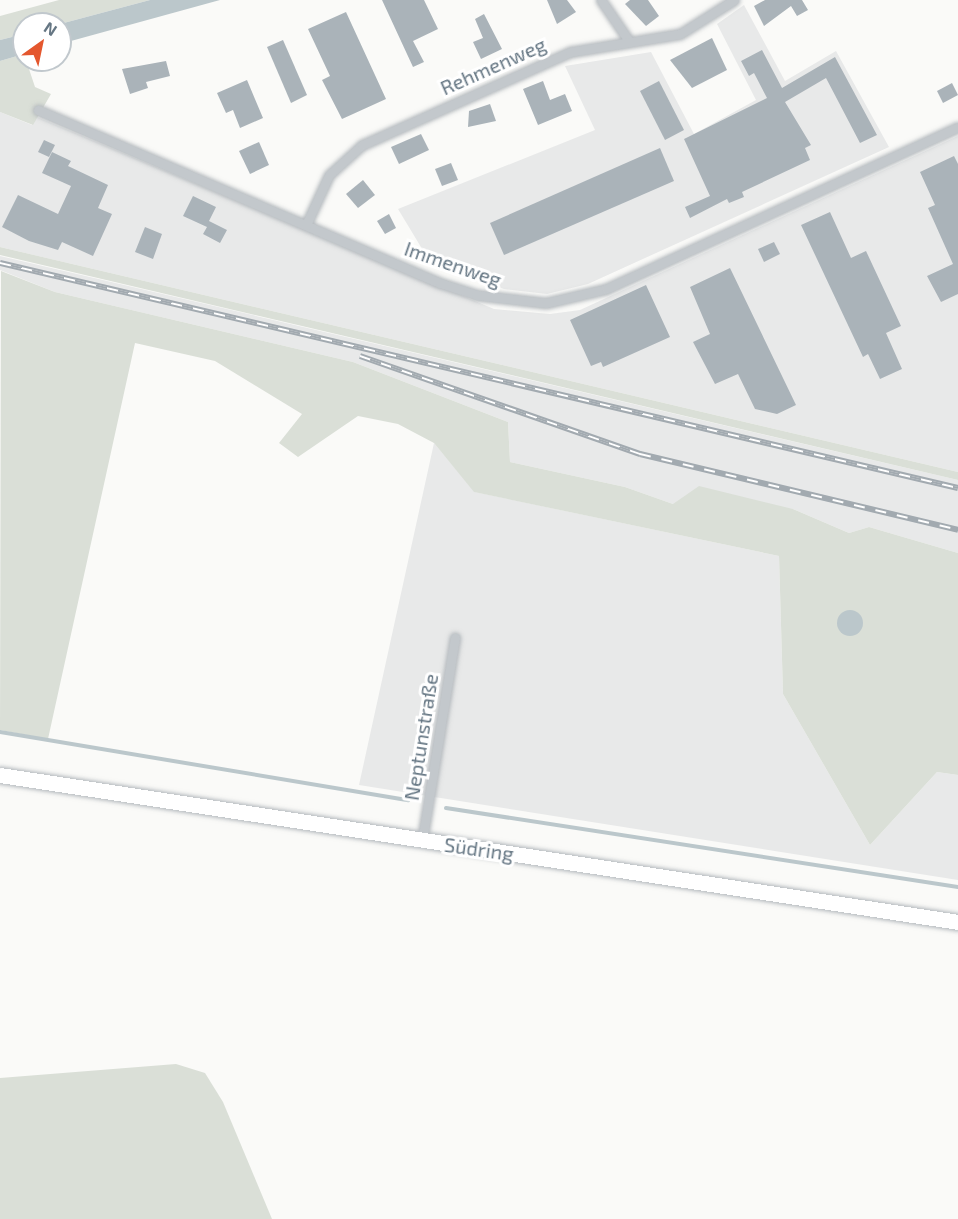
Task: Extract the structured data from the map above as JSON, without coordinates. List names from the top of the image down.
{
  "streets": {
    "main road": ["Südring"],
    "street": ["Rehmenweg", "Immenweg", "Neptunstraße"]
  },
  "crossings": [
    ["Rehmenweg", "Immenweg"],
    ["Neptunstraße", "Südring"]
  ],
  "north": "top right"
}
